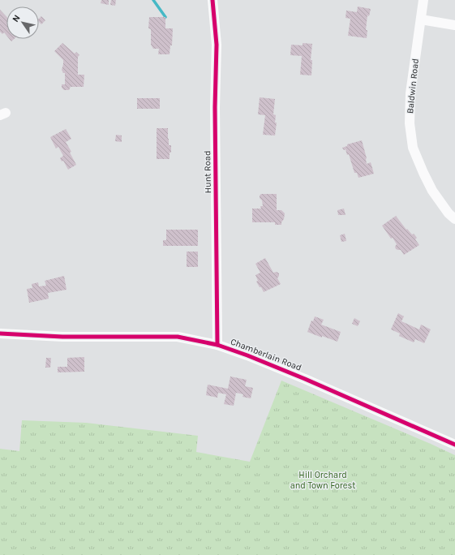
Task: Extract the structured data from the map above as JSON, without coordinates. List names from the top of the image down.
{
  "streets": {
    "street": ["Baldwin Road", "Hunt Road", "Chamberlain Road"]
  },
  "crossings": [
    ["Hunt Road", "Chamberlain Road"]
  ],
  "parks": ["Hill Orchard and Town Forest"],
  "north": "top left"
}
